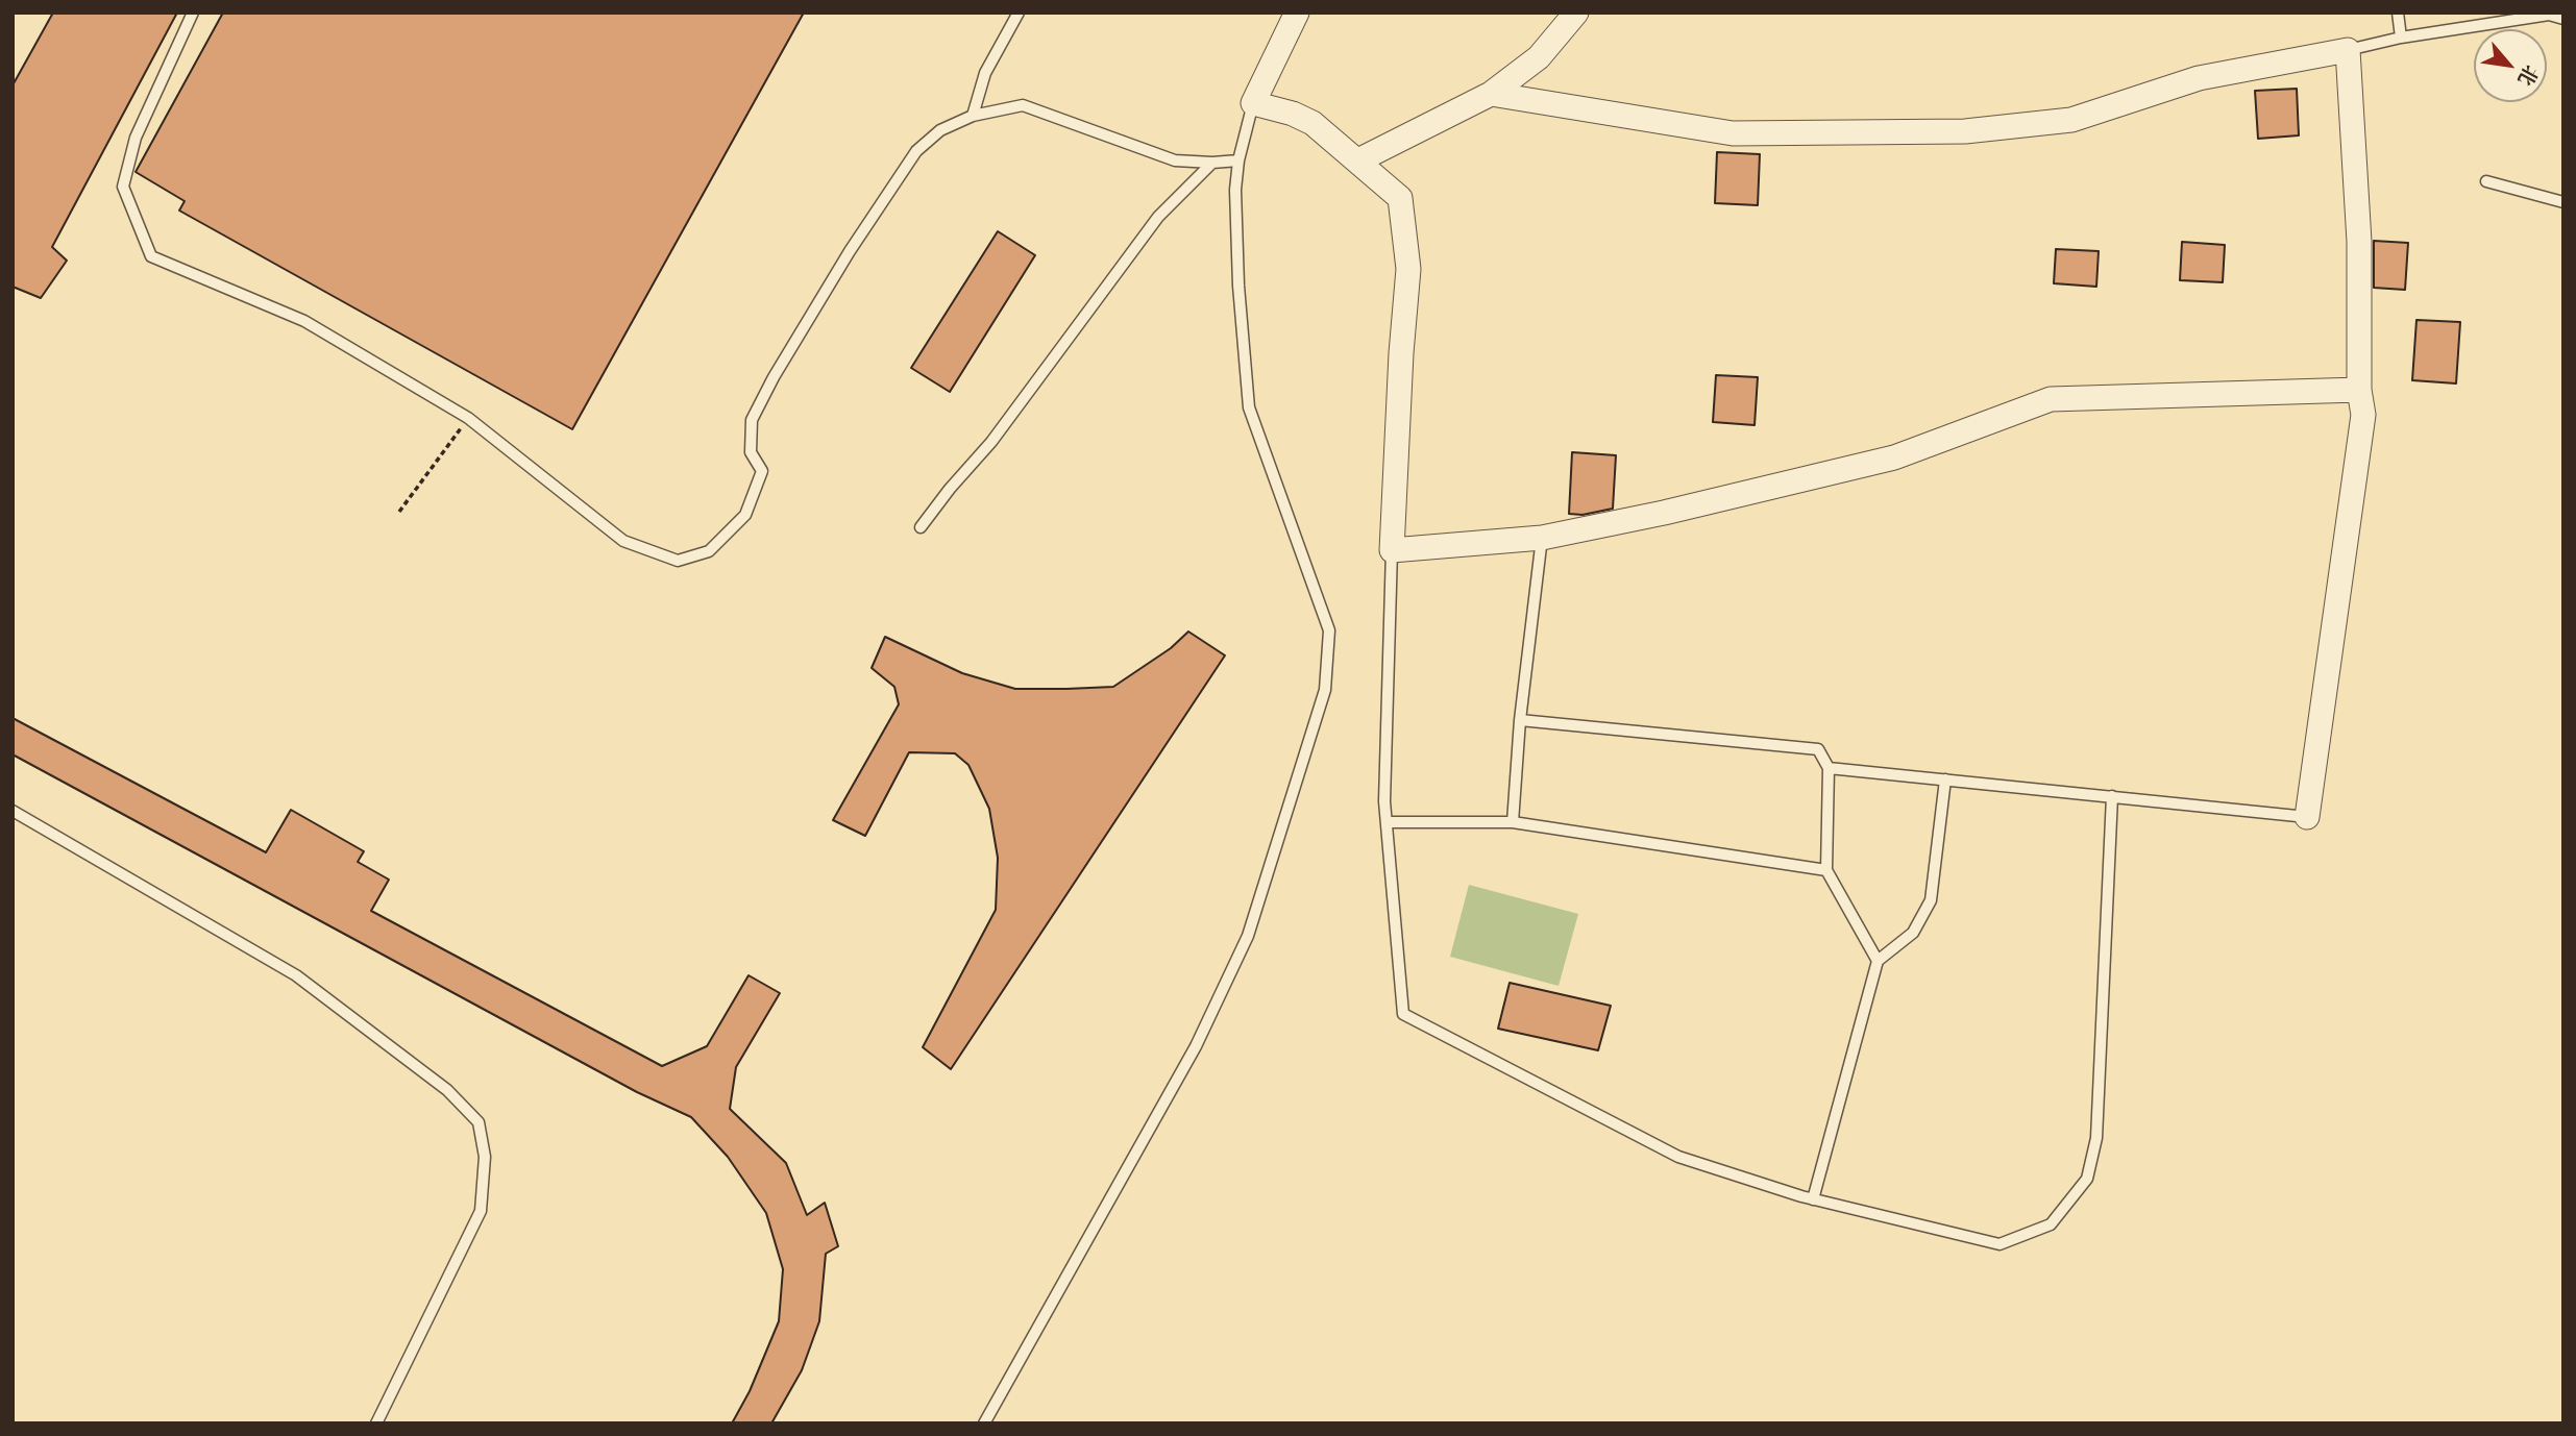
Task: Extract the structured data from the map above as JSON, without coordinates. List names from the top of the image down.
{
  "north": "bottom right"
}
